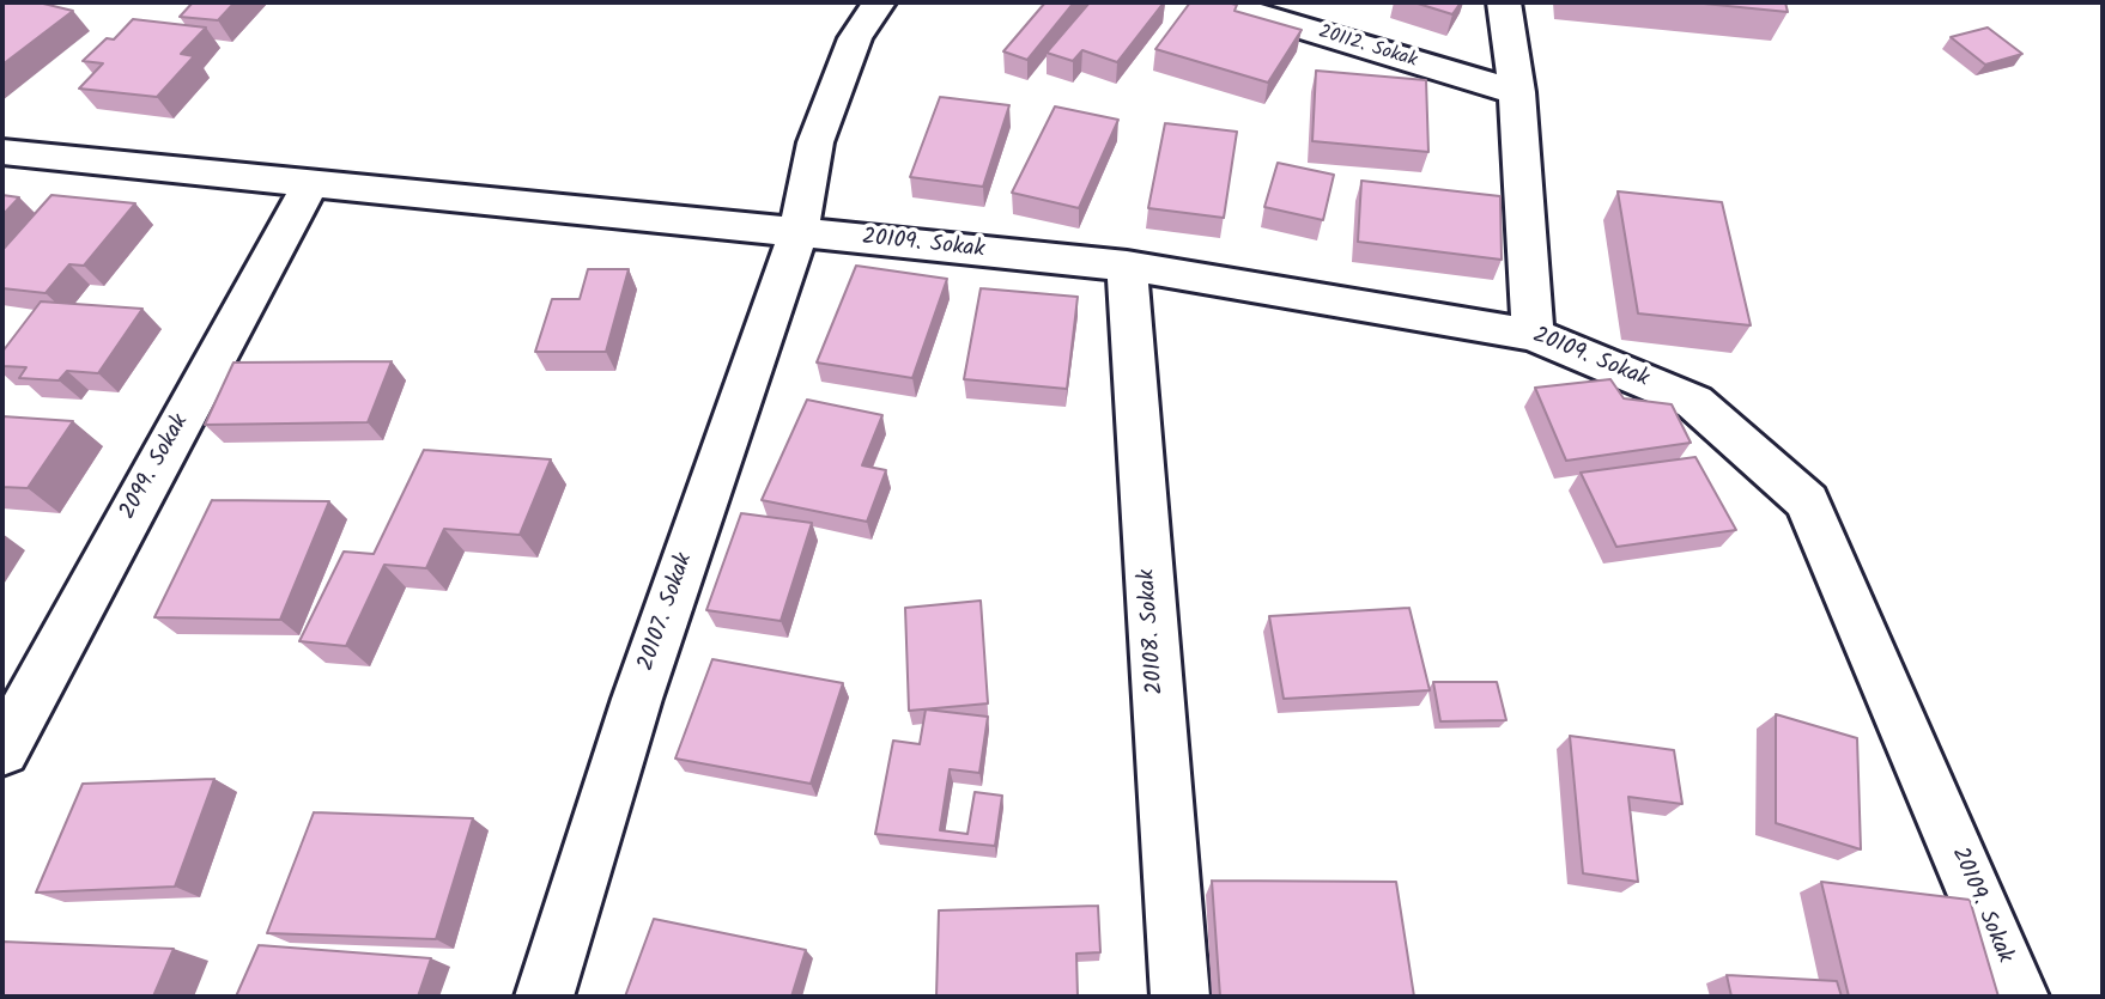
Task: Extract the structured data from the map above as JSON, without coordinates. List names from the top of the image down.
{
  "streets": {
    "street": [
      "20112. Sokak",
      "20109. Sokak",
      "2099. Sokak",
      "20107. Sokak",
      "20108. Sokak"
    ]
  },
  "crossings": [
    ["20109. Sokak", "2099. Sokak"],
    ["20109. Sokak", "20107. Sokak"],
    ["20109. Sokak", "20108. Sokak"]
  ]
}
